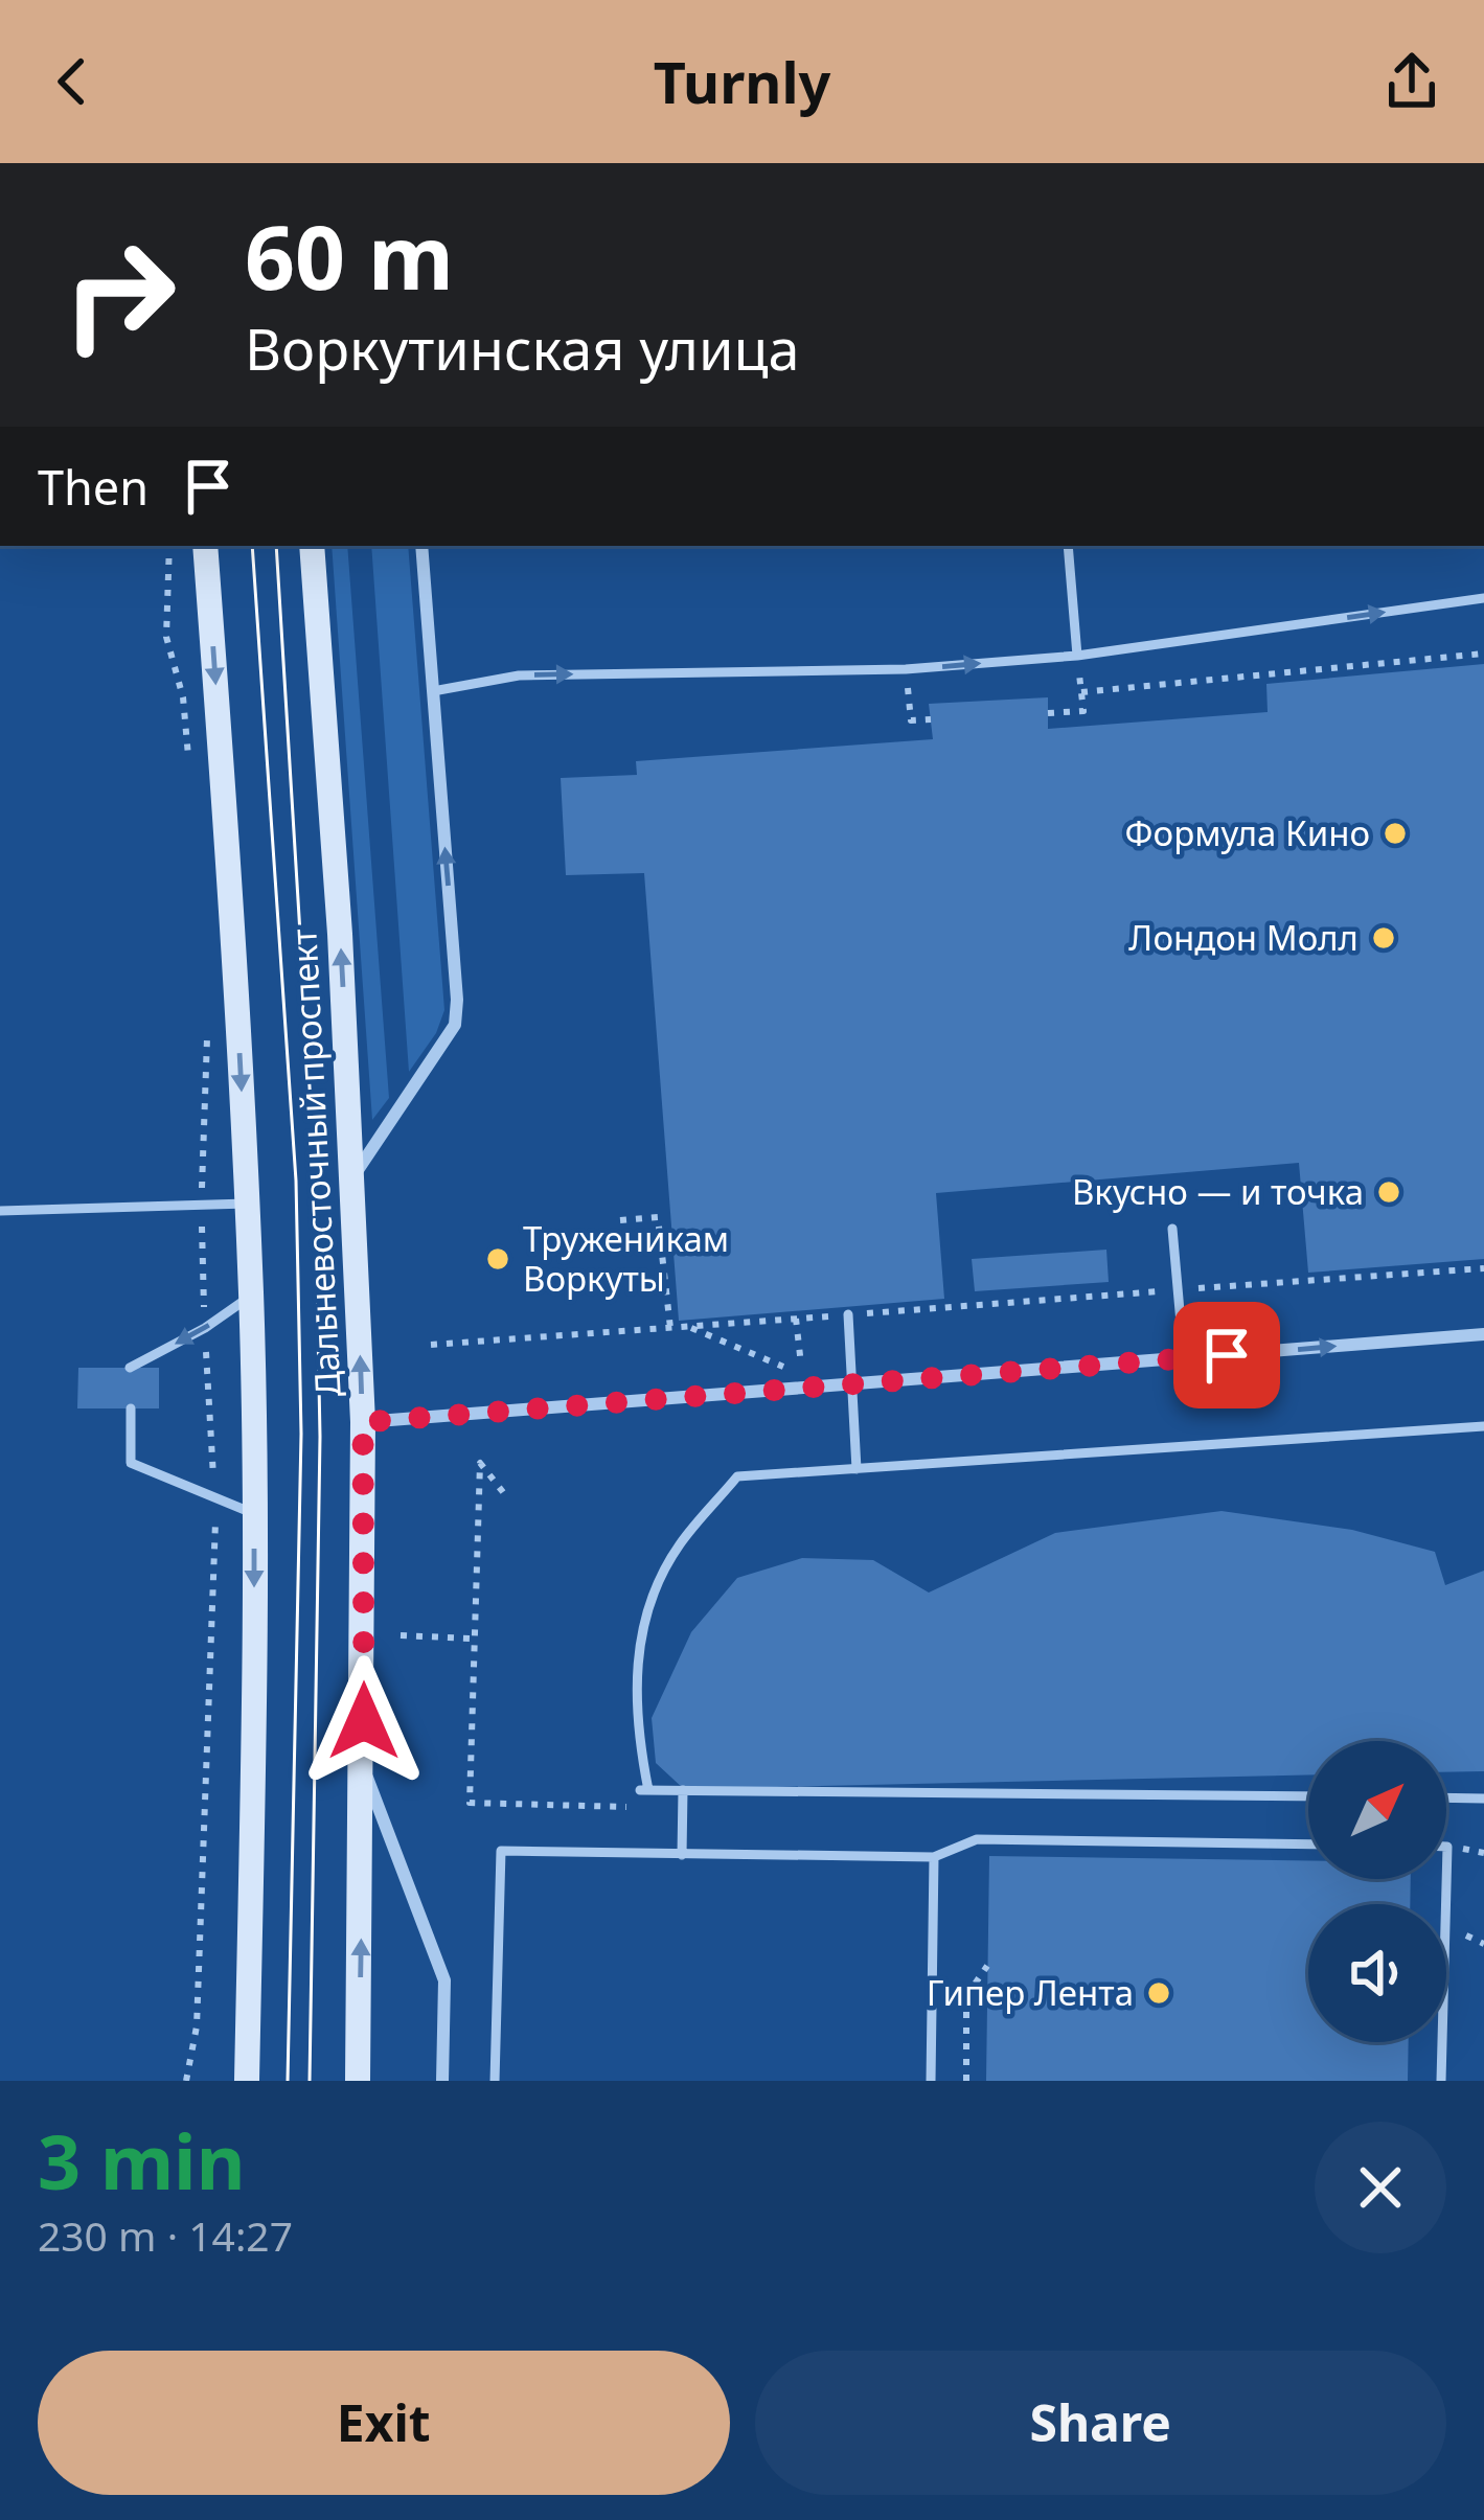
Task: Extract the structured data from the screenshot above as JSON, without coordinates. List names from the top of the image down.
{
  "streets": {
    "main road": ["Дальневосточный проспект"]
  },
  "places": [
    "Формула Кино",
    "Лондон Молл",
    "Вкусно — и точка",
    "Труженикам Воркуты",
    "Гипер Лента"
  ],
  "north": "top right",
  "page": {
    "header": "Turnly",
    "turn": ["60 m", "Воркутинская улица"],
    "then": "Then",
    "heading": ["3 min", "230 m · 14:27"],
    "buttons": ["Exit", "Share"]
  }
}
